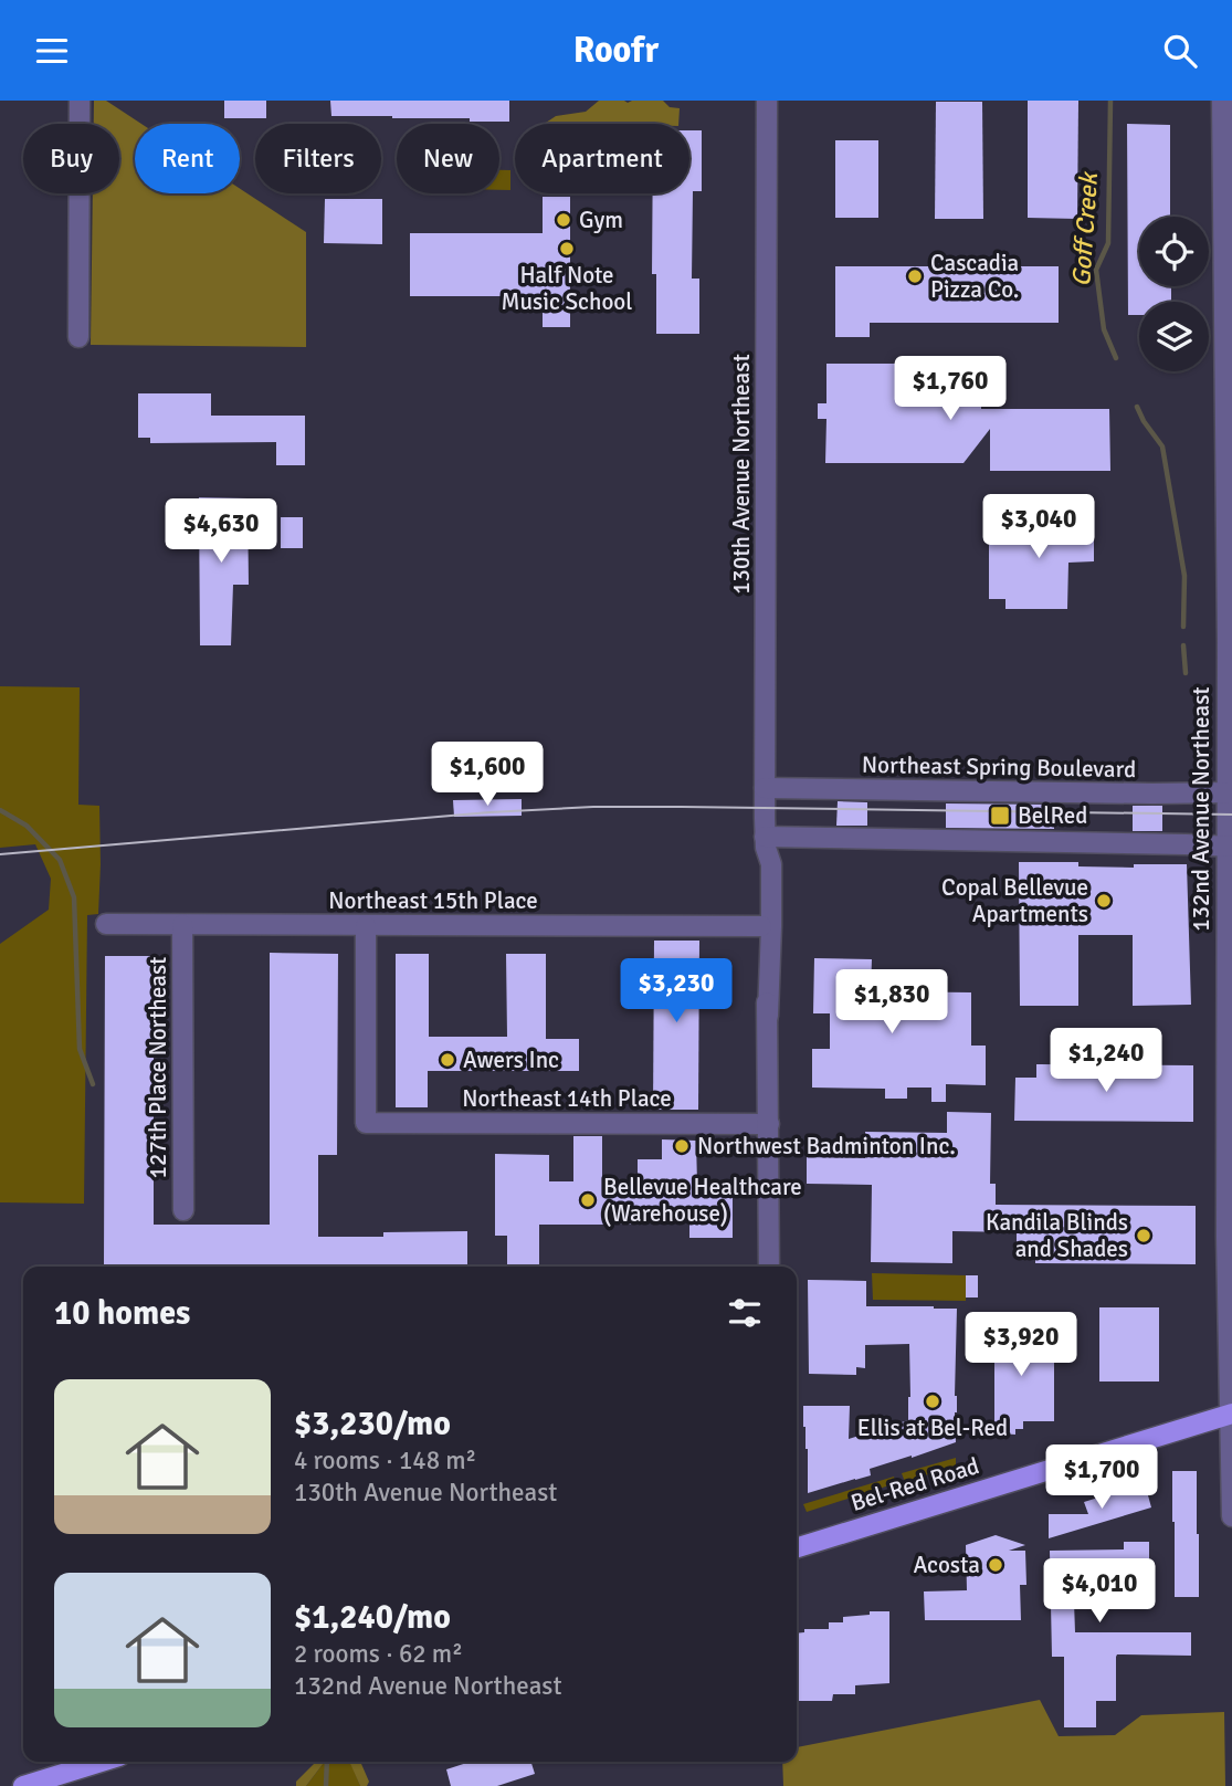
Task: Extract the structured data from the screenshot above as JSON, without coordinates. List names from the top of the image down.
{
  "streets": {
    "main road": ["Bel-Red Road"],
    "street": [
      "130th Avenue Northeast",
      "Northeast Spring Boulevard",
      "132nd Avenue Northeast",
      "Northeast 15th Place",
      "127th Place Northeast",
      "Northeast 14th Place"
    ]
  },
  "crossings": [
    ["130th Avenue Northeast", "Northeast Spring Boulevard"],
    ["130th Avenue Northeast", "Northeast 15th Place"],
    ["130th Avenue Northeast", "Northeast 14th Place"],
    ["Northeast Spring Boulevard", "132nd Avenue Northeast"],
    ["132nd Avenue Northeast", "Bel-Red Road"],
    ["Northeast 15th Place", "127th Place Northeast"],
    ["Northeast 15th Place", "Northeast 14th Place"]
  ],
  "water": ["Goff Creek"],
  "places": {
    "other": [
      "Gym",
      "Half Note Music School",
      "Cascadia Pizza Co.",
      "Copal Bellevue Apartments",
      "Awers Inc",
      "Northwest Badminton Inc.",
      "Bellevue Healthcare (Warehouse)",
      "Kandila Blinds and Shades",
      "Ellis at Bel-Red",
      "Acosta"
    ],
    "transit": ["BelRed"]
  },
  "page": {
    "header": "Roofr",
    "chip": [
      "Buy",
      "Rent",
      "Filters",
      "New",
      "Apartment"
    ],
    "price": [
      "$1,760",
      "$3,040",
      "$4,630",
      "$1,600",
      "$3,230",
      "$1,830",
      "$1,240",
      "$3,920",
      "$1,700",
      "$4,010"
    ],
    "heading": "10 homes",
    "list": [
      {
        "name": "$3,230/mo",
        "note": "4 rooms · 148 m² · 130th Avenue Northeast"
      },
      {
        "name": "$1,240/mo",
        "note": "2 rooms · 62 m² · 132nd Avenue Northeast"
      }
    ]
  }
}
